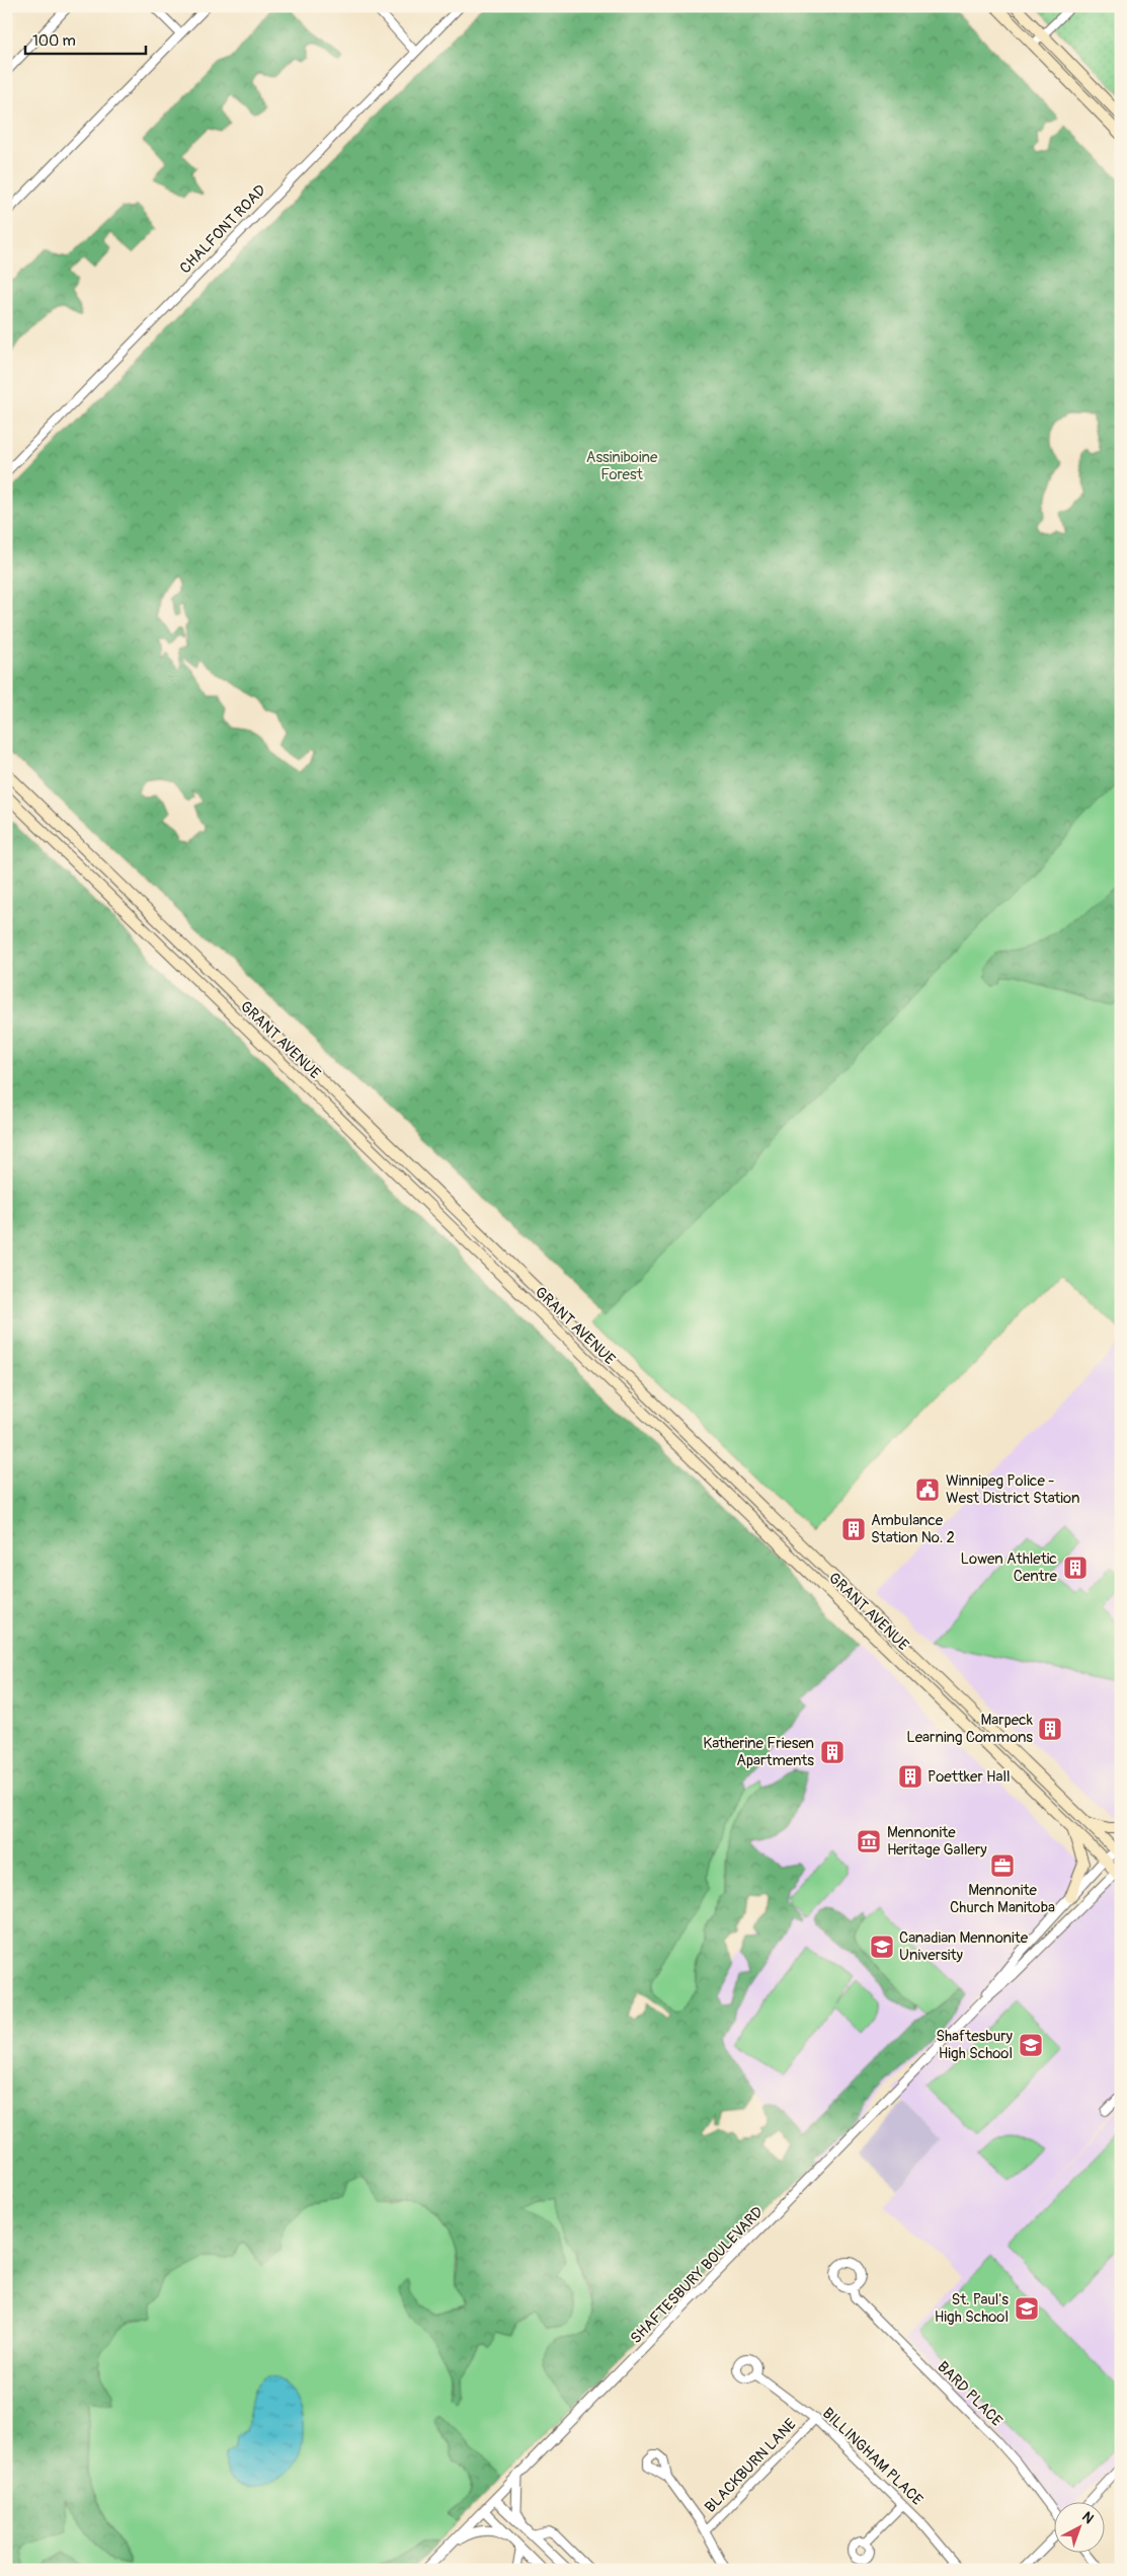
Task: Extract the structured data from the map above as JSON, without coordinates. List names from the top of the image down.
{
  "streets": {
    "main road": ["GRANT AVENUE"],
    "street": [
      "CHALFONT ROAD",
      "SHAFTESBURY BOULEVARD",
      "BARD PLACE",
      "BILLINGHAM PLACE",
      "BLACKBURN LANE"
    ]
  },
  "crossings": [
    ["GRANT AVENUE", "SHAFTESBURY BOULEVARD"],
    ["BILLINGHAM PLACE", "BLACKBURN LANE"]
  ],
  "parks": ["Assiniboine Forest"],
  "places": {
    "public building": ["Winnipeg Police - West District Station"],
    "building": [
      "Ambulance Station No. 2",
      "Lowen Athletic Centre",
      "Marpeck Learning Commons",
      "Katherine Friesen Apartments",
      "Poettker Hall"
    ],
    "museum": ["Mennonite Heritage Gallery"],
    "office": ["Mennonite Church Manitoba"],
    "school or university": ["Canadian Mennonite University", "Shaftesbury High School", "St. Paul's High School"]
  },
  "scale_bar": "100 m",
  "north": "top right"
}
